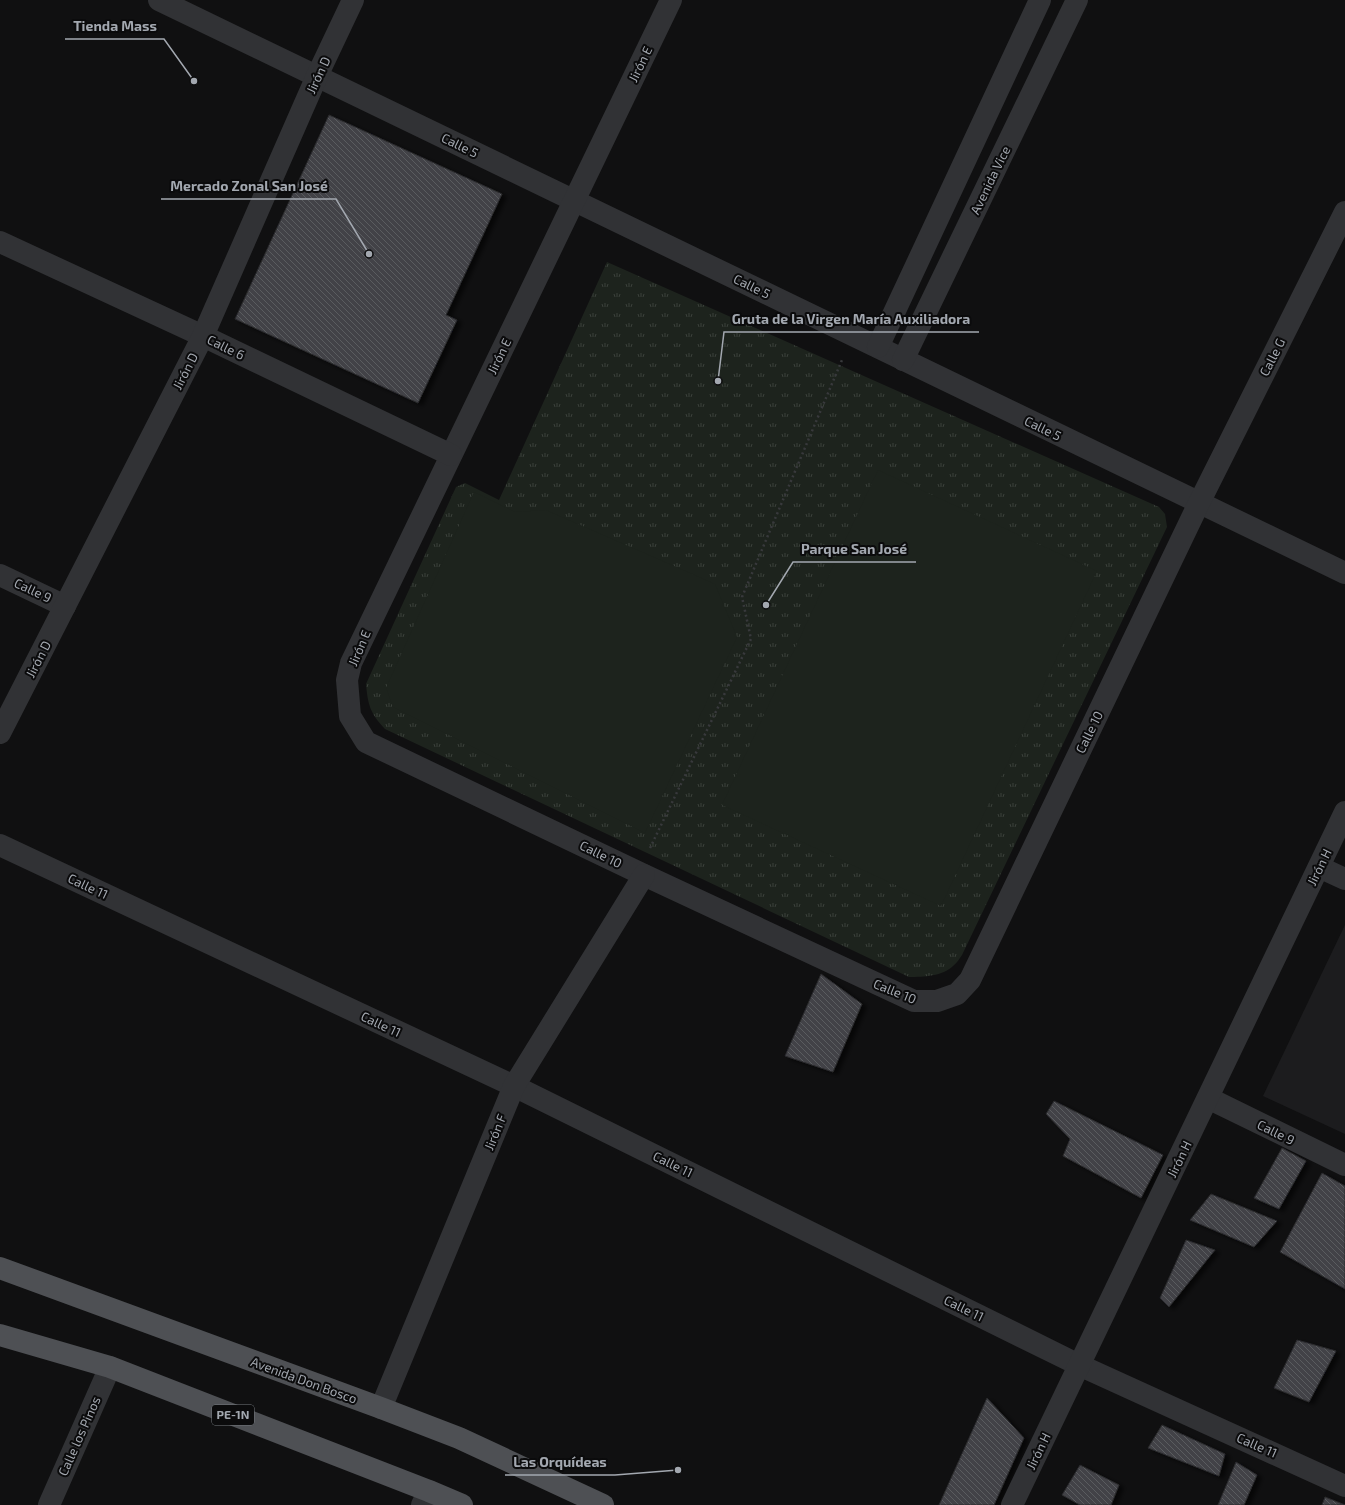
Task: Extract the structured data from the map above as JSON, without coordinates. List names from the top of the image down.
{
  "streets": {
    "main road": ["Avenida Don Bosco", "PE-1N"],
    "street": [
      "Jirón E",
      "Jirón D",
      "Calle 5",
      "Avenida Vice",
      "Calle 6",
      "Calle G",
      "Calle 9",
      "Calle 10",
      "Jirón H",
      "Calle 11",
      "Jirón F",
      "Calle los Pinos"
    ]
  },
  "crossings": [
    ["Jirón E", "Calle 5"],
    ["Jirón E", "Calle 6"],
    ["Jirón E", "Calle 10"],
    ["Jirón D", "Calle 5"],
    ["Jirón D", "Calle 6"],
    ["Jirón D", "Calle 9"],
    ["Calle 5", "Avenida Vice"],
    ["Calle 5", "Calle G"],
    ["Calle 5", "Calle 10"],
    ["Calle G", "Calle 10"],
    ["Calle 9", "Jirón H"],
    ["Calle 10", "Jirón F"],
    ["Jirón H", "Calle 11"],
    ["Calle 11", "Jirón F"],
    ["Jirón F", "Avenida Don Bosco"],
    ["PE-1N", "Calle los Pinos"]
  ],
  "places": [
    "Tienda Mass",
    "Mercado Zonal San José",
    "Gruta de la Virgen María Auxiliadora",
    "Parque San José",
    "Las Orquídeas"
  ]
}
